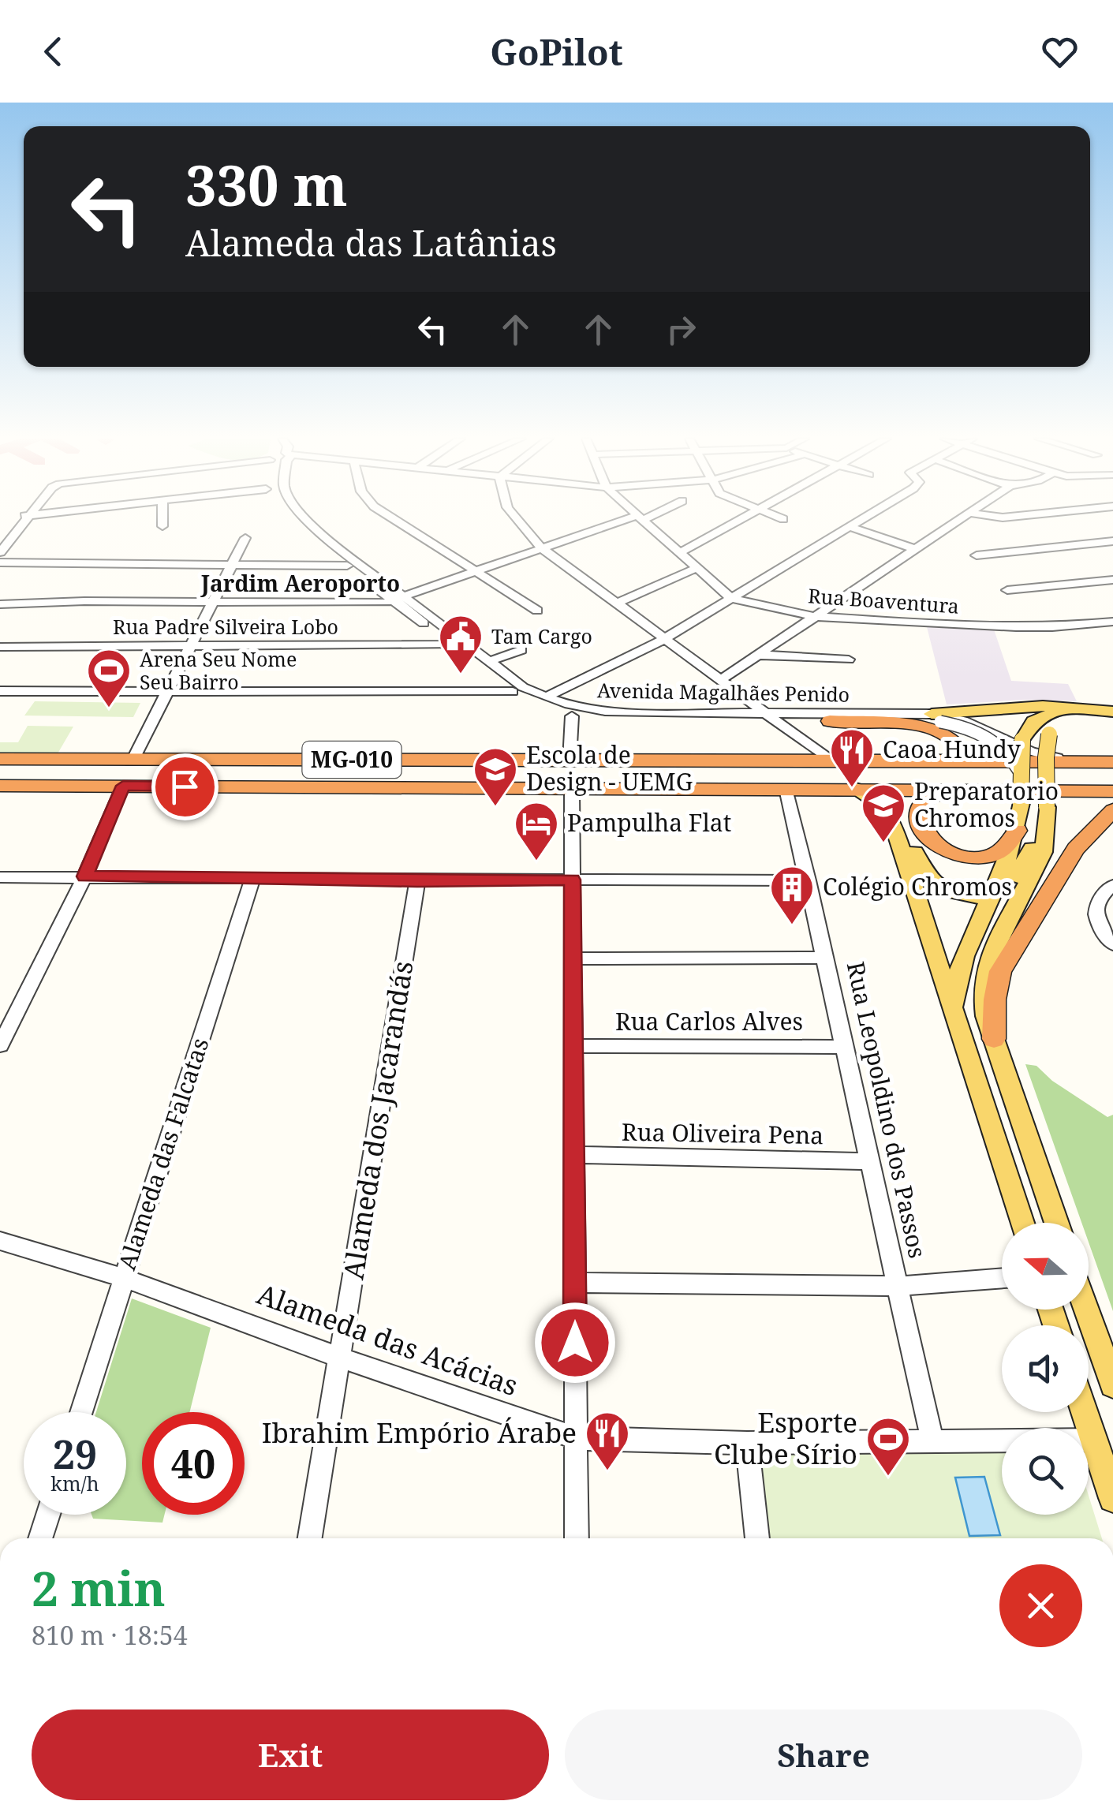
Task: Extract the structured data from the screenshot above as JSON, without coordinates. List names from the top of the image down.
{
  "streets": {
    "highway": ["MG-010"],
    "street": [
      "Rua Boaventura",
      "Rua Padre Silveira Lobo",
      "Avenida Magalhães Penido",
      "Rua Carlos Alves",
      "Rua Leopoldino dos Passos",
      "Alameda dos Jacarandás",
      "Rua Oliveira Pena",
      "Alameda das Falcatas",
      "Alameda das Acácias"
    ]
  },
  "crossings": [
    ["Rua Padre Silveira Lobo", "Avenida Magalhães Penido"],
    ["Avenida Magalhães Penido", "MG-010"],
    ["MG-010", "Rua Leopoldino dos Passos"],
    ["Rua Carlos Alves", "Rua Leopoldino dos Passos"],
    ["Rua Leopoldino dos Passos", "Rua Oliveira Pena"],
    ["Rua Leopoldino dos Passos", "Alameda das Acácias"],
    ["Alameda dos Jacarandás", "Alameda das Acácias"],
    ["Alameda das Falcatas", "Alameda das Acácias"]
  ],
  "districts": ["Jardim Aeroporto"],
  "places": {
    "public building": ["Tam Cargo"],
    "sports": ["Arena Seu Nome Seu Bairro", "Esporte Clube Sírio"],
    "restaurant": ["Caoa Hundy", "Ibrahim Empório Árabe"],
    "school or university": ["Escola de Design - UEMG", "Preparatorio Chromos"],
    "hotel": ["Pampulha Flat"],
    "building": ["Colégio Chromos"]
  },
  "north": "left",
  "page": {
    "header": "GoPilot",
    "turn": ["330 m", "Alameda das Latânias"],
    "speed": "29 km/h",
    "limit": "40",
    "heading": ["2 min", "810 m · 18:54"],
    "buttons": ["Exit", "Share"]
  }
}
